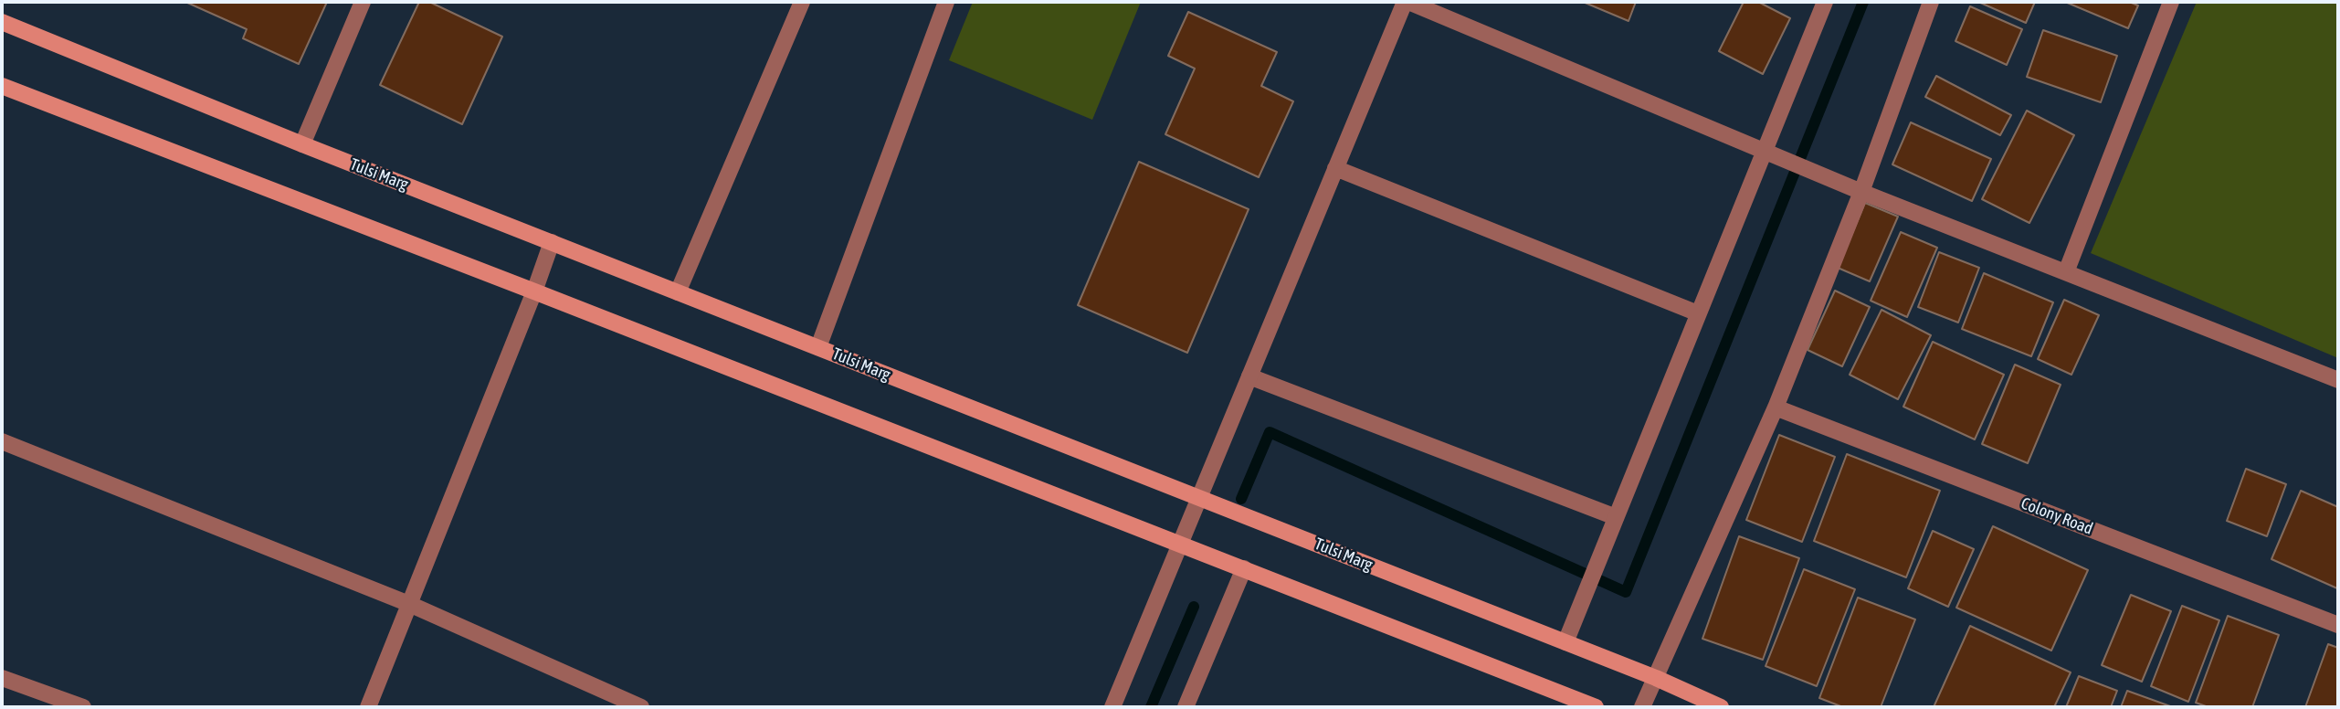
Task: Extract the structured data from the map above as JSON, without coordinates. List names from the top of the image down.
{
  "streets": {
    "street": ["Tulsi Marg", "Colony Road"]
  }
}
